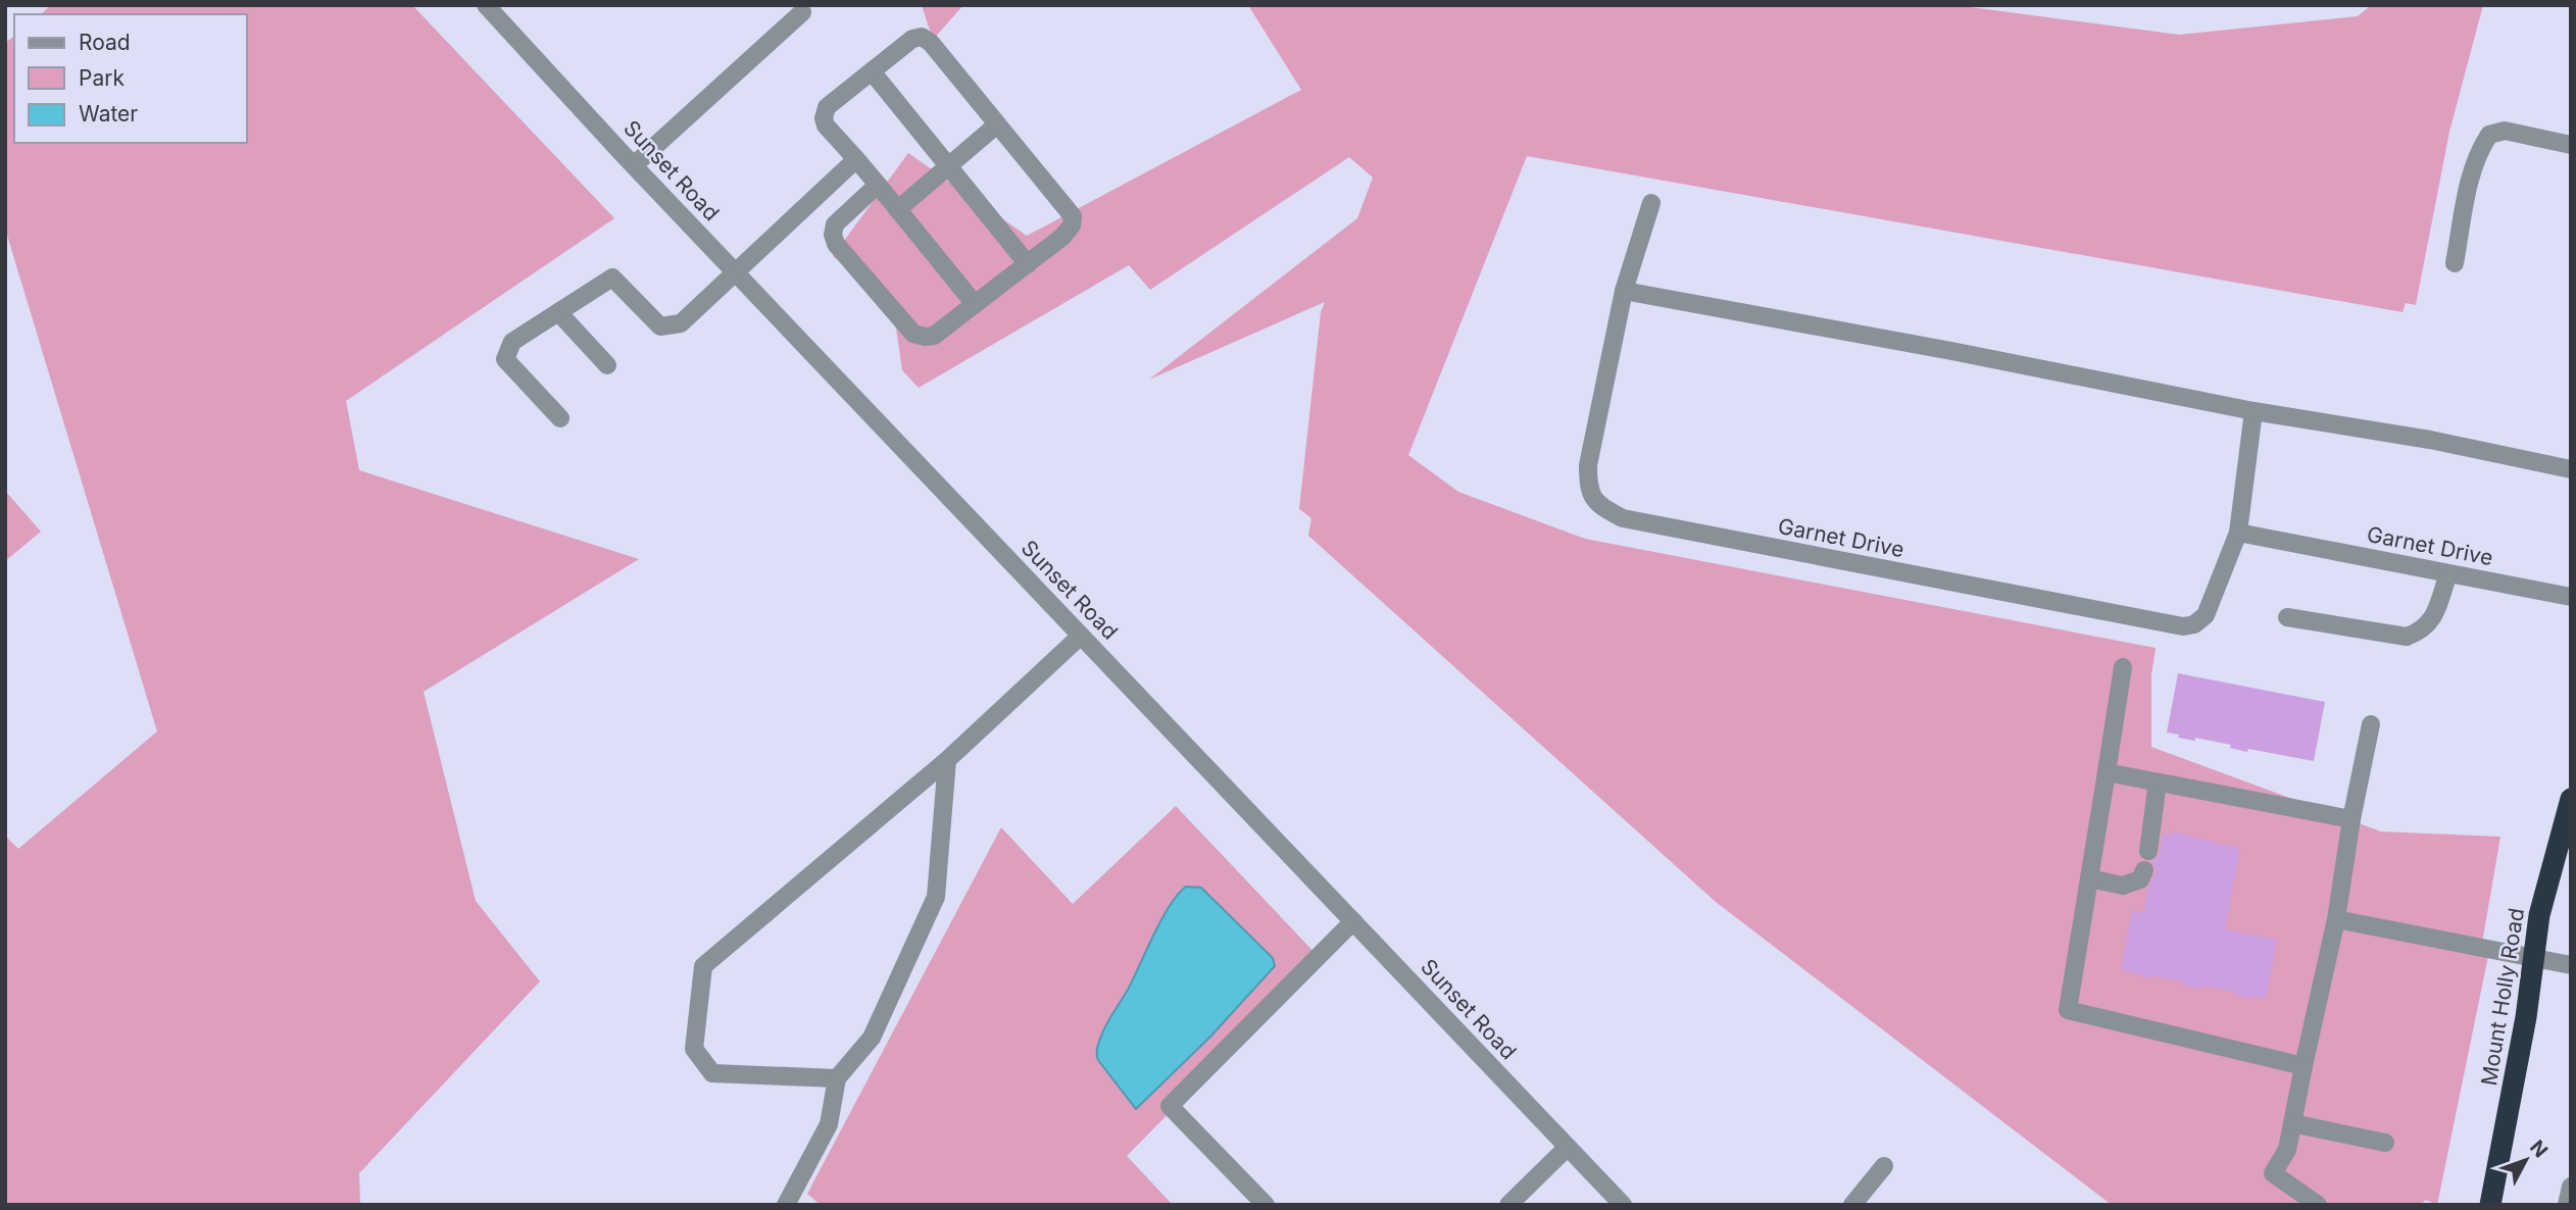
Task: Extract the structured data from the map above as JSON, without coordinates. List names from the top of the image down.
{
  "streets": {
    "highway": ["Mount Holly Road"],
    "street": ["Sunset Road", "Garnet Drive"]
  },
  "legend": ["Road", "Park", "Water"],
  "north": "top right"
}
